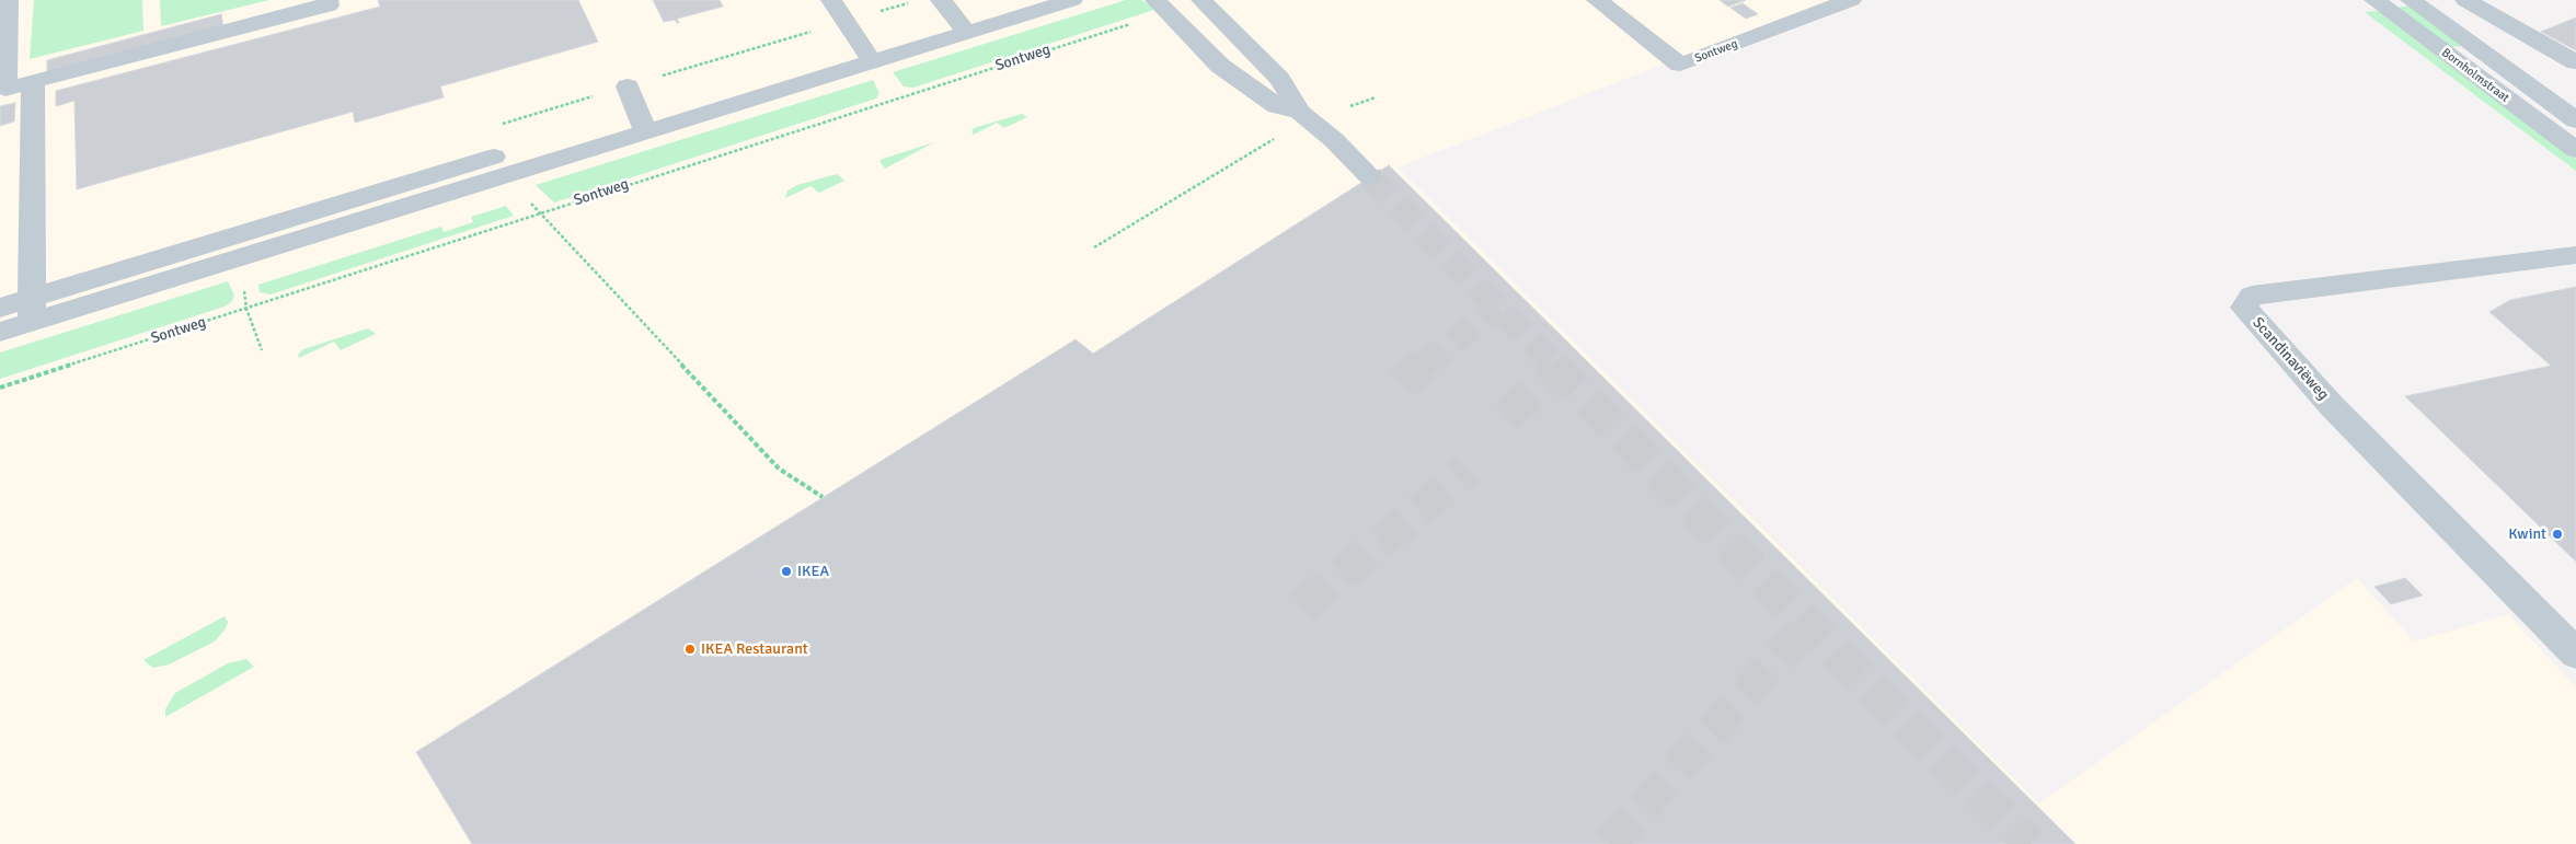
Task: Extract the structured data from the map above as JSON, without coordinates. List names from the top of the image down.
{
  "streets": {
    "street": ["Sontweg", "Bornholmstraat", "Scandinaviëweg"]
  },
  "places": ["Kwint", "IKEA", "IKEA Restaurant"]
}
